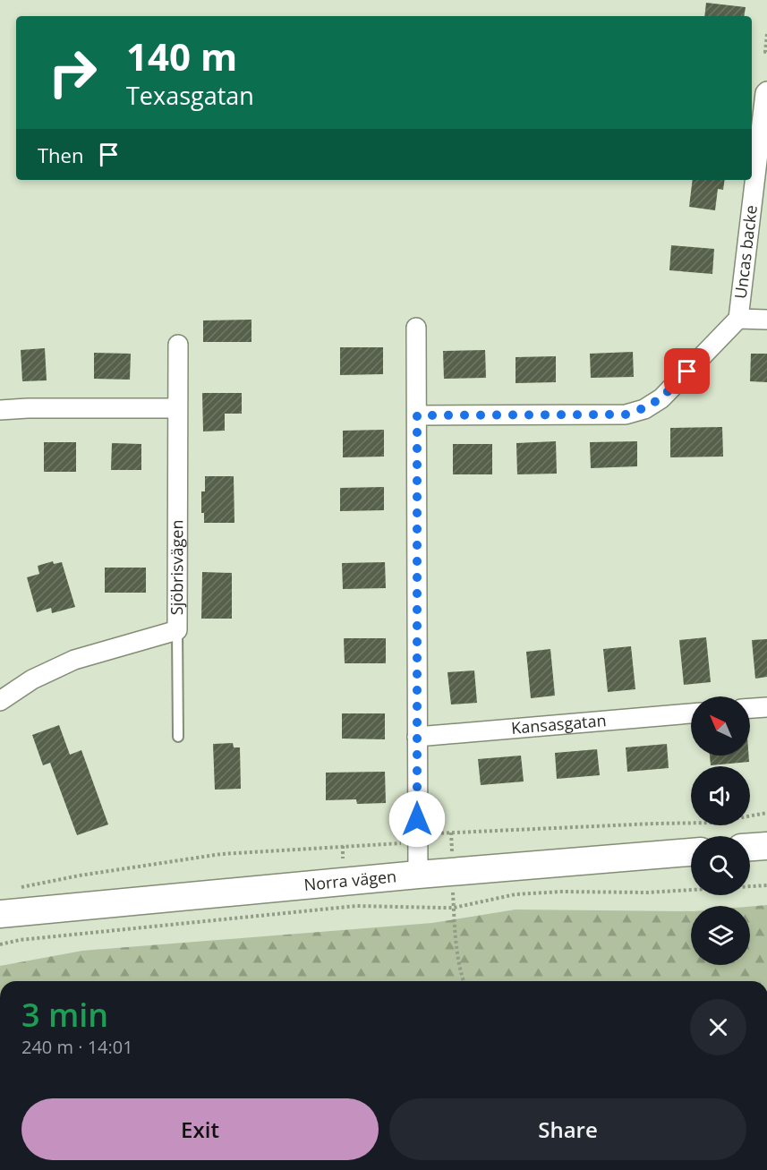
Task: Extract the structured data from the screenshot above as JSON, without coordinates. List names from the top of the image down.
{
  "streets": {
    "street": [
      "Uncas backe",
      "Sjöbrisvägen",
      "Kansasgatan",
      "Norra vägen"
    ]
  },
  "north": "top left",
  "page": {
    "turn": ["140 m", "Texasgatan"],
    "then": "Then",
    "heading": ["3 min", "240 m · 14:01"],
    "buttons": ["Exit", "Share"]
  }
}
